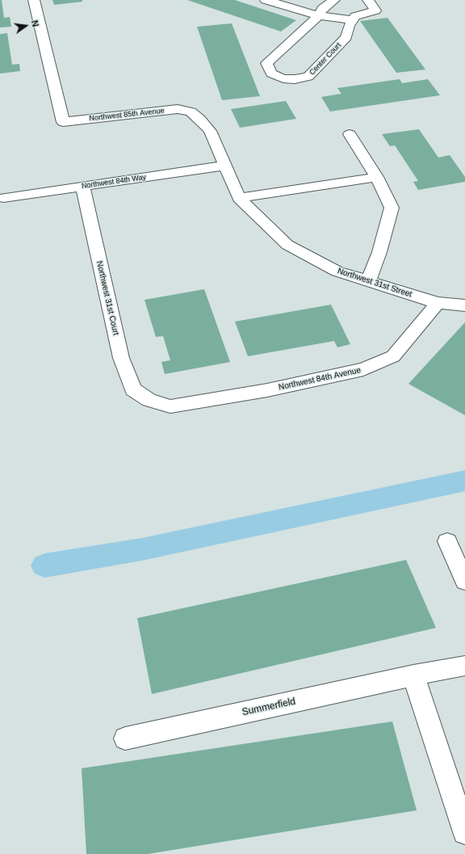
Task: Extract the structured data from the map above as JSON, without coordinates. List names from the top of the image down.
{
  "streets": {
    "street": [
      "Center Court",
      "Northwest 85th Avenue",
      "Northwest 84th Way",
      "Northwest 31st Street",
      "Northwest 31st Court",
      "Northwest 84th Avenue",
      "Summerfield"
    ]
  },
  "crossings": [
    ["Northwest 85th Avenue", "Northwest 84th Way"],
    ["Northwest 84th Way", "Northwest 31st Court"],
    ["Northwest 31st Street", "Northwest 84th Avenue"],
    ["Northwest 31st Court", "Northwest 84th Avenue"]
  ],
  "north": "right"
}
